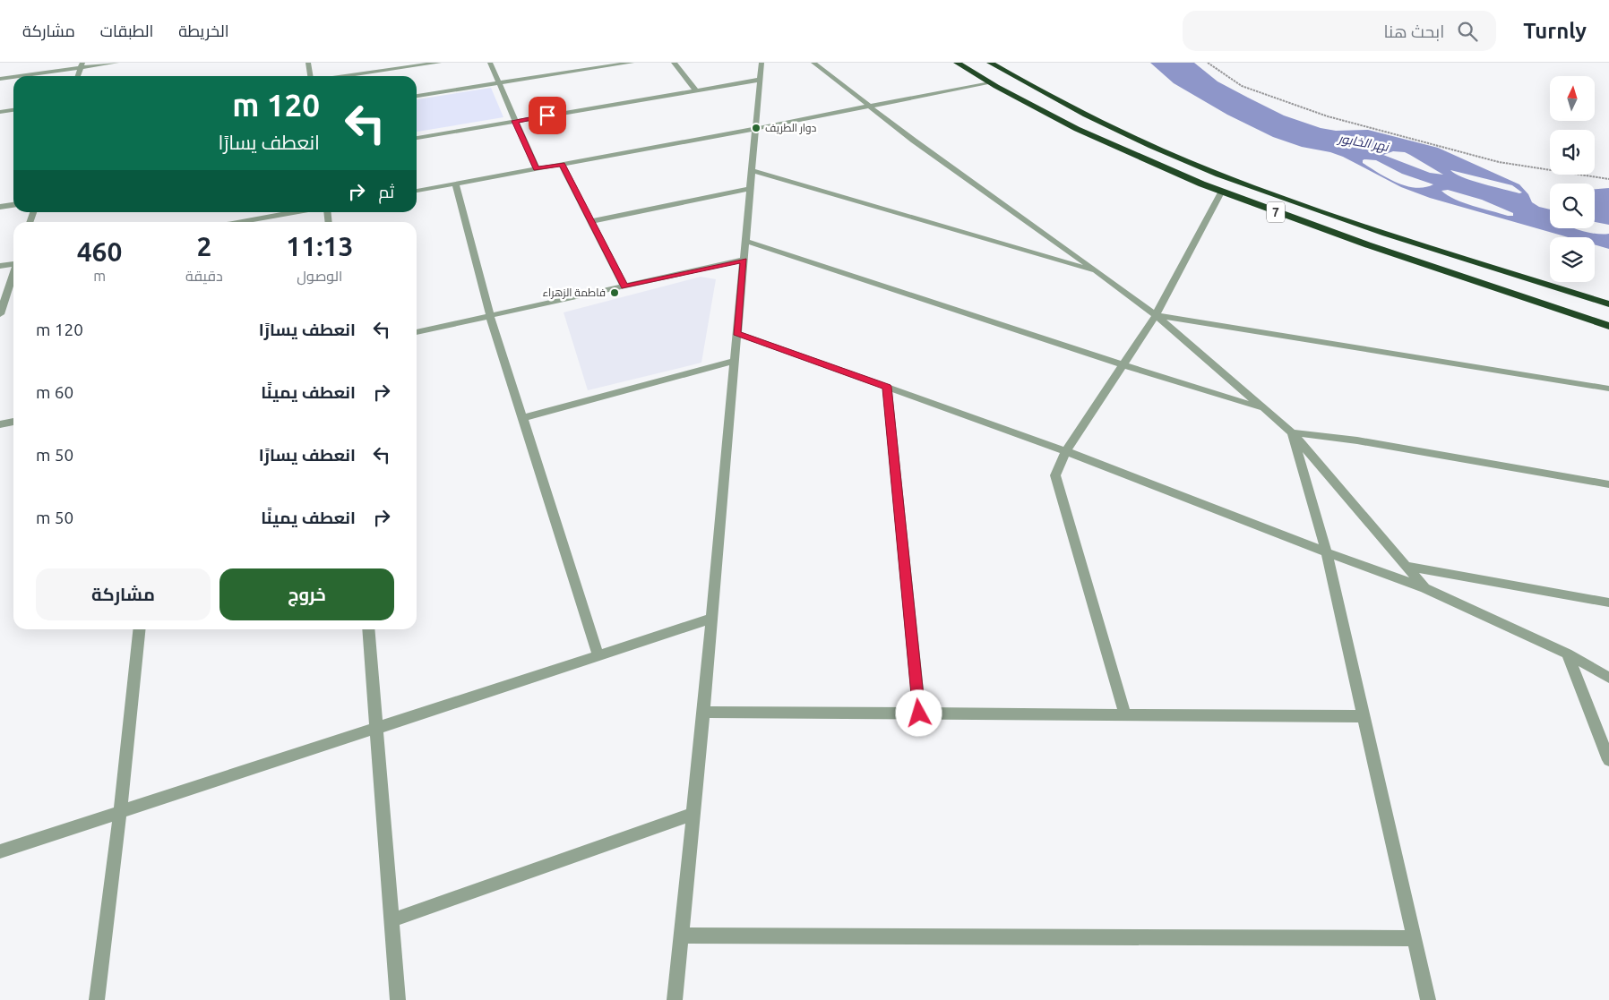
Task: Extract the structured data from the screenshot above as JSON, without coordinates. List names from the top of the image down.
{
  "streets": {
    "highway": ["7"]
  },
  "water": ["نهر الخابور"],
  "places": ["دوار الطريف", "فاطمة الزهراء"],
  "north": "top",
  "page": {
    "header": "Turnly",
    "search": "ابحث هنا",
    "nav": ["الخريطة", "الطبقات", "مشاركة"],
    "turn": ["120 m", "انعطف يسارًا"],
    "then": "ثم",
    "eta": [
      "11:13",
      "الوصول",
      "2",
      "دقيقة",
      "460",
      "m"
    ],
    "list": [
      {
        "name": "انعطف يسارًا",
        "value": "120 m"
      },
      {
        "name": "انعطف يمينًا",
        "value": "60 m"
      },
      {
        "name": "انعطف يسارًا",
        "value": "50 m"
      },
      {
        "name": "انعطف يمينًا",
        "value": "50 m"
      }
    ],
    "buttons": ["خروج", "مشاركة"]
  }
}
